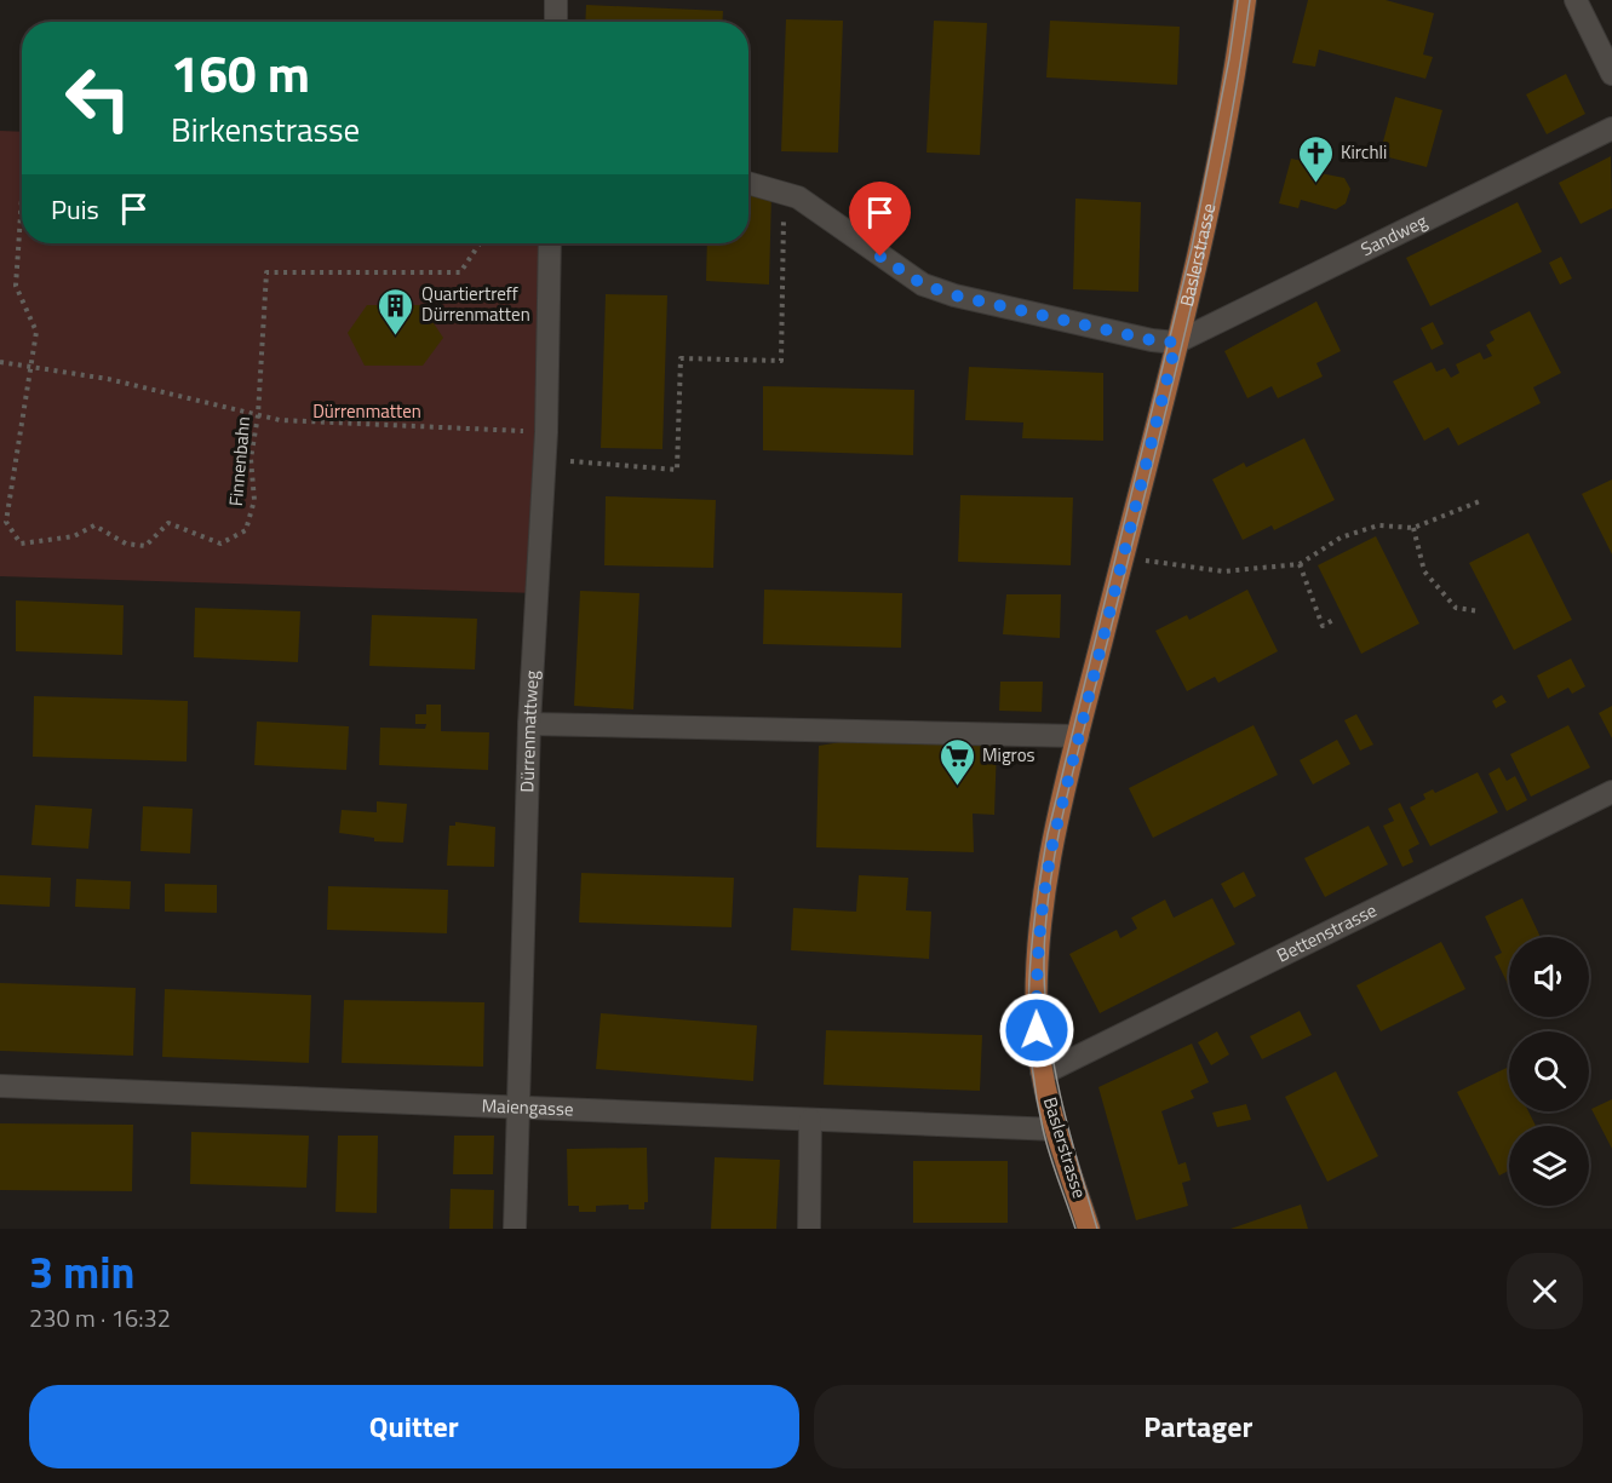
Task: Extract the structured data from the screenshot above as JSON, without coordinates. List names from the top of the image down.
{
  "streets": {
    "main road": ["Baslerstrasse"],
    "street": [
      "Sandweg",
      "Dürrenmattweg",
      "Bettenstrasse",
      "Maiengasse"
    ],
    "path": ["Finnenbahn"]
  },
  "crossings": [
    ["Sandweg", "Baslerstrasse"],
    ["Baslerstrasse", "Bettenstrasse"],
    ["Baslerstrasse", "Maiengasse"],
    ["Dürrenmattweg", "Maiengasse"]
  ],
  "parks": ["Dürrenmatten"],
  "places": {
    "church": ["Kirchli"],
    "building": ["Quartiertreff Dürrenmatten"],
    "supermarket": ["Migros"]
  },
  "page": {
    "turn": ["160 m", "Birkenstrasse"],
    "then": "Puis",
    "heading": ["3 min", "230 m · 16:32"],
    "buttons": ["Quitter", "Partager"]
  }
}
